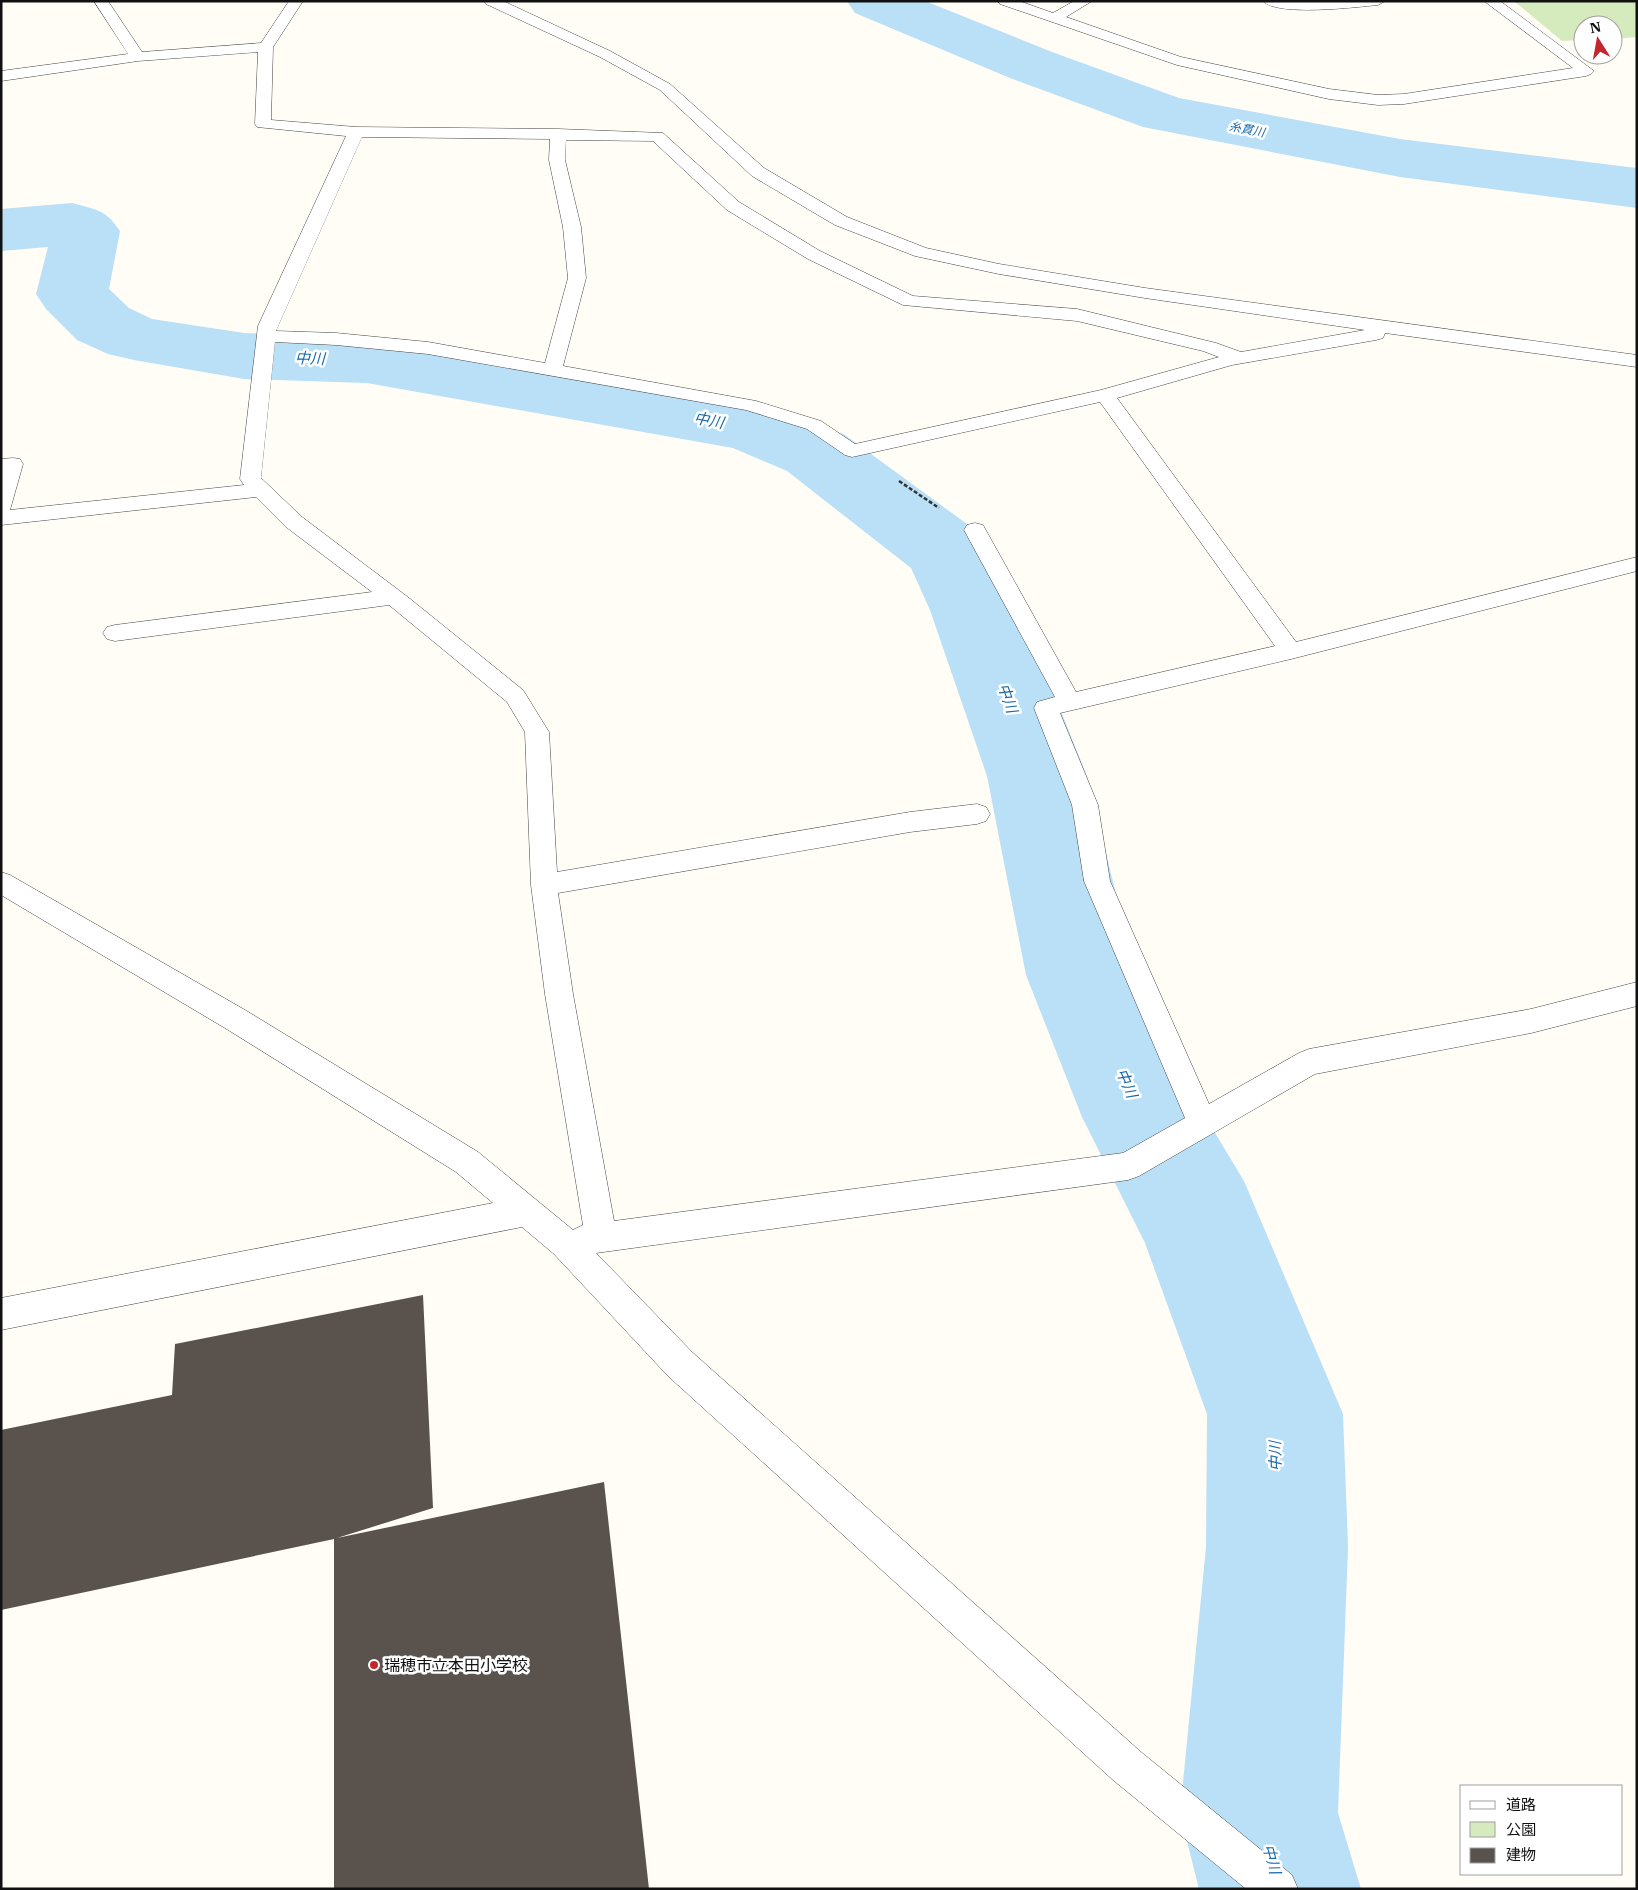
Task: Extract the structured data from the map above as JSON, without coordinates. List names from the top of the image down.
{
  "water": ["糸貫川", "中川"],
  "places": ["瑞穂市立本田小学校"],
  "legend": ["道路", "公園", "建物"],
  "north": "top"
}
